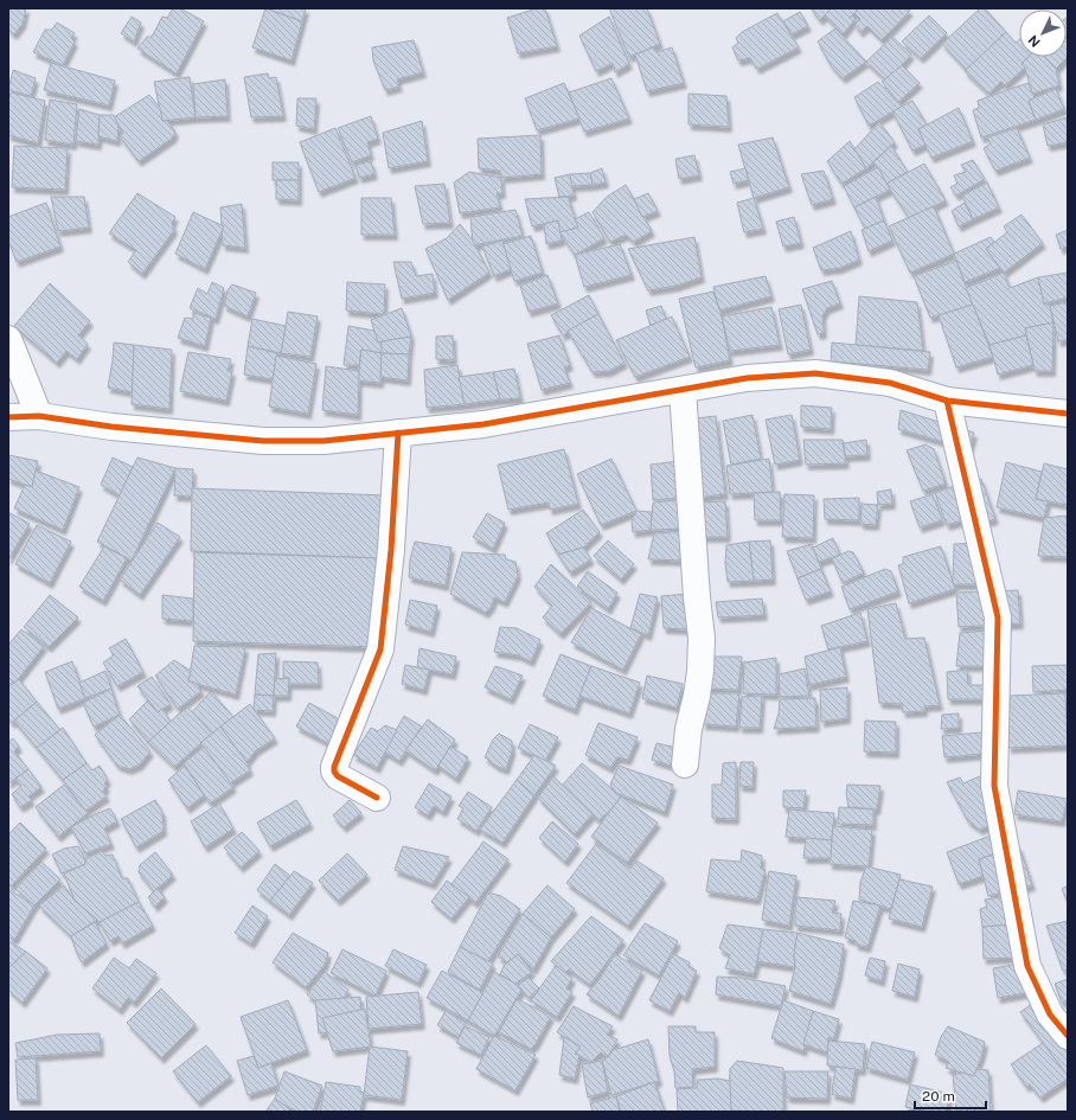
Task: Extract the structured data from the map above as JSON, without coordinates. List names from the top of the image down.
{
  "scale_bar": "20 m",
  "north": "bottom left"
}
